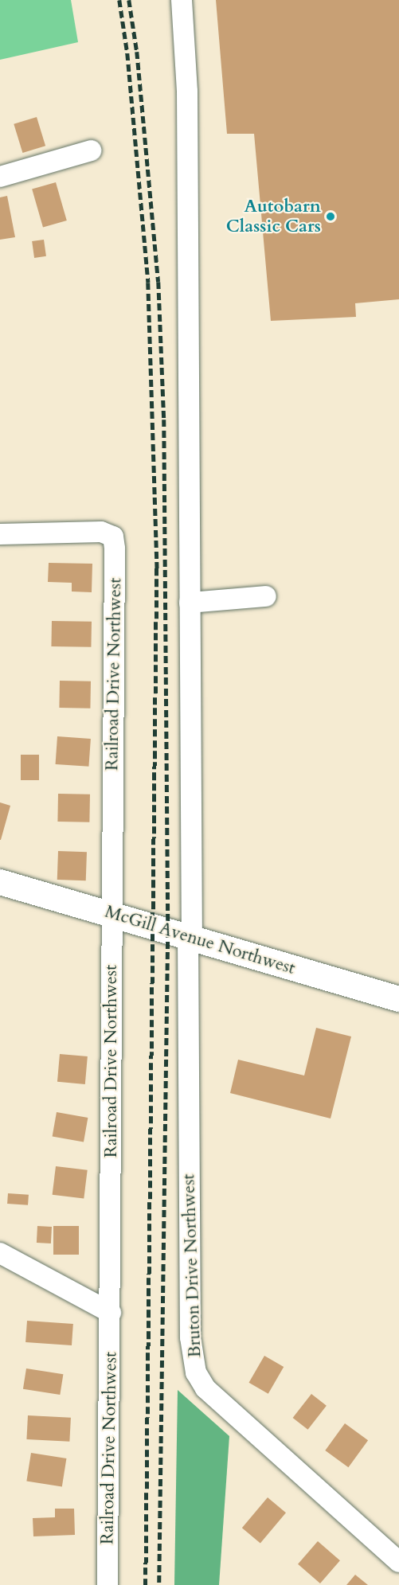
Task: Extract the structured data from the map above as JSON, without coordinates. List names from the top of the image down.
{
  "streets": {
    "street": ["Railroad Drive Northwest", "McGill Avenue Northwest", "Bruton Drive Northwest"]
  },
  "crossings": [
    ["Railroad Drive Northwest", "McGill Avenue Northwest"],
    ["McGill Avenue Northwest", "Bruton Drive Northwest"]
  ],
  "places": ["Autobarn Classic Cars"]
}
